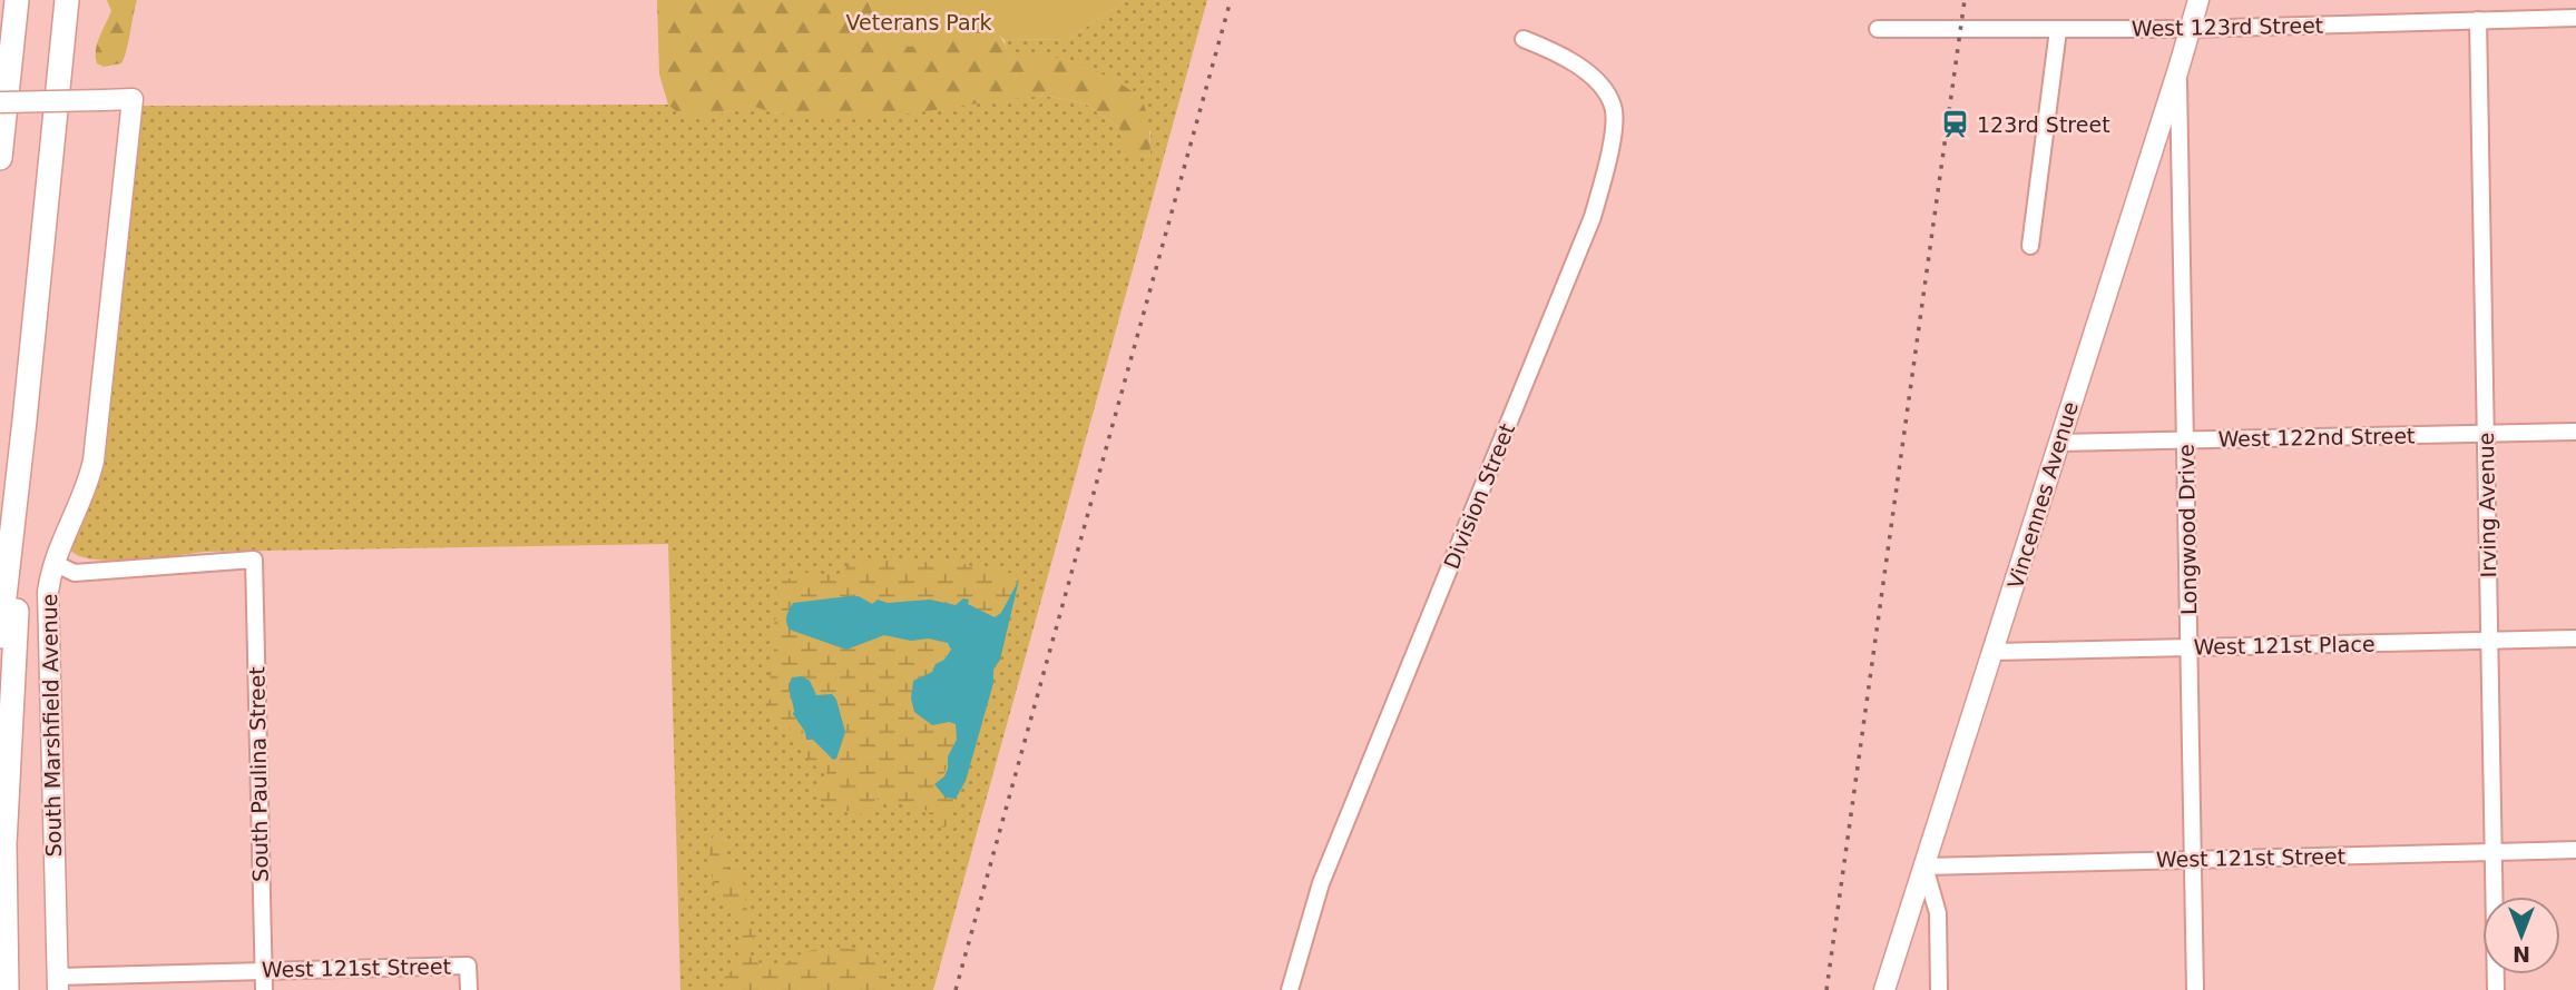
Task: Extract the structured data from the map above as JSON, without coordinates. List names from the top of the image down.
{
  "streets": {
    "main road": ["Vincennes Avenue", "South Marshfield Avenue"],
    "street": [
      "West 123rd Street",
      "West 122nd Street",
      "Division Street",
      "Irving Avenue",
      "Longwood Drive",
      "West 121st Place",
      "South Paulina Street",
      "West 121st Street"
    ]
  },
  "crossings": [
    ["West 123rd Street", "Vincennes Avenue"],
    ["West 123rd Street", "Irving Avenue"],
    ["West 122nd Street", "Vincennes Avenue"],
    ["West 122nd Street", "Irving Avenue"],
    ["West 122nd Street", "Longwood Drive"],
    ["Vincennes Avenue", "Longwood Drive"],
    ["Vincennes Avenue", "West 121st Place"],
    ["Vincennes Avenue", "West 121st Street"],
    ["Irving Avenue", "West 121st Place"],
    ["Irving Avenue", "West 121st Street"],
    ["Longwood Drive", "West 121st Place"],
    ["Longwood Drive", "West 121st Street"],
    ["South Marshfield Avenue", "South Paulina Street"],
    ["South Marshfield Avenue", "West 121st Street"],
    ["South Paulina Street", "West 121st Street"]
  ],
  "parks": ["Veterans Park"],
  "places": {
    "station": ["123rd Street"]
  },
  "north": "bottom"
}
